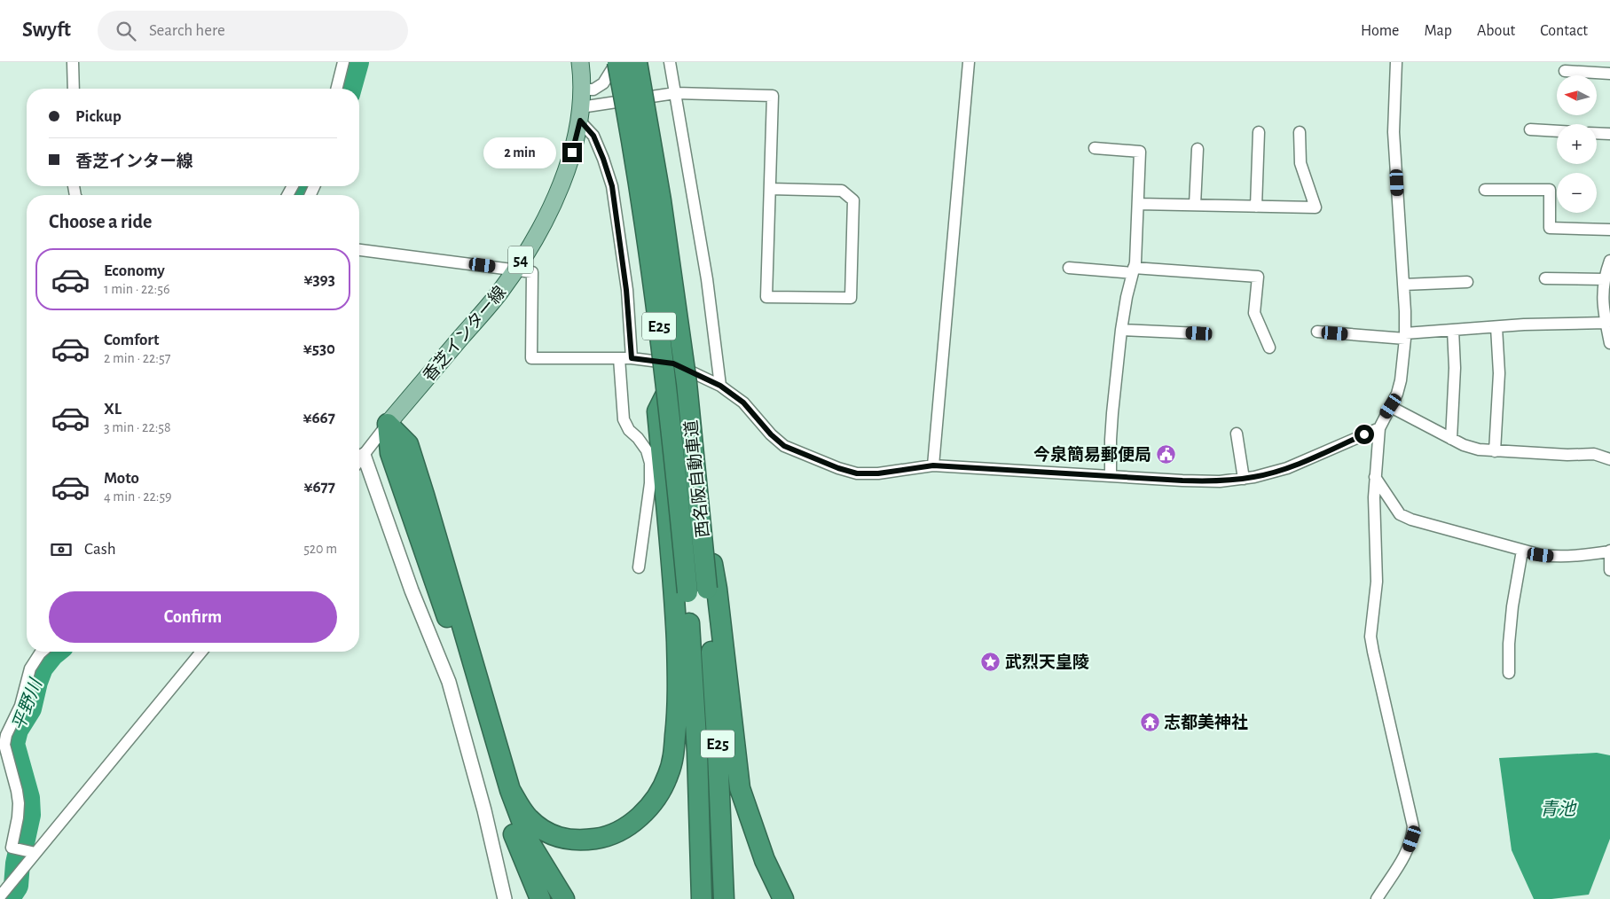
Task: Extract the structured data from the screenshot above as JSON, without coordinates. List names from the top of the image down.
{
  "streets": {
    "highway": ["E25", "西名阪自動車道"],
    "main road": ["54", "香芝インター線"]
  },
  "water": ["平野川", "青池"],
  "places": {
    "public building": ["今泉簡易郵便局"],
    "place": ["武烈天皇陵"],
    "temple": ["志都美神社"]
  },
  "north": "left",
  "page": {
    "header": "Swyft",
    "search": "Search here",
    "nav": [
      "Home",
      "Map",
      "About",
      "Contact"
    ],
    "map_buttons": ["+", "−"],
    "banner": ["Pickup", "香芝インター線"],
    "bubble": "2 min",
    "heading": "Choose a ride",
    "list": [
      {
        "name": "Economy",
        "note": "1 min · 22:56",
        "value": "¥393"
      },
      {
        "name": "Comfort",
        "note": "2 min · 22:57",
        "value": "¥530"
      },
      {
        "name": "XL",
        "note": "3 min · 22:58",
        "value": "¥667"
      },
      {
        "name": "Moto",
        "note": "4 min · 22:59",
        "value": "¥677"
      }
    ],
    "pay": ["Cash", "520 m"],
    "buttons": "Confirm"
  }
}
